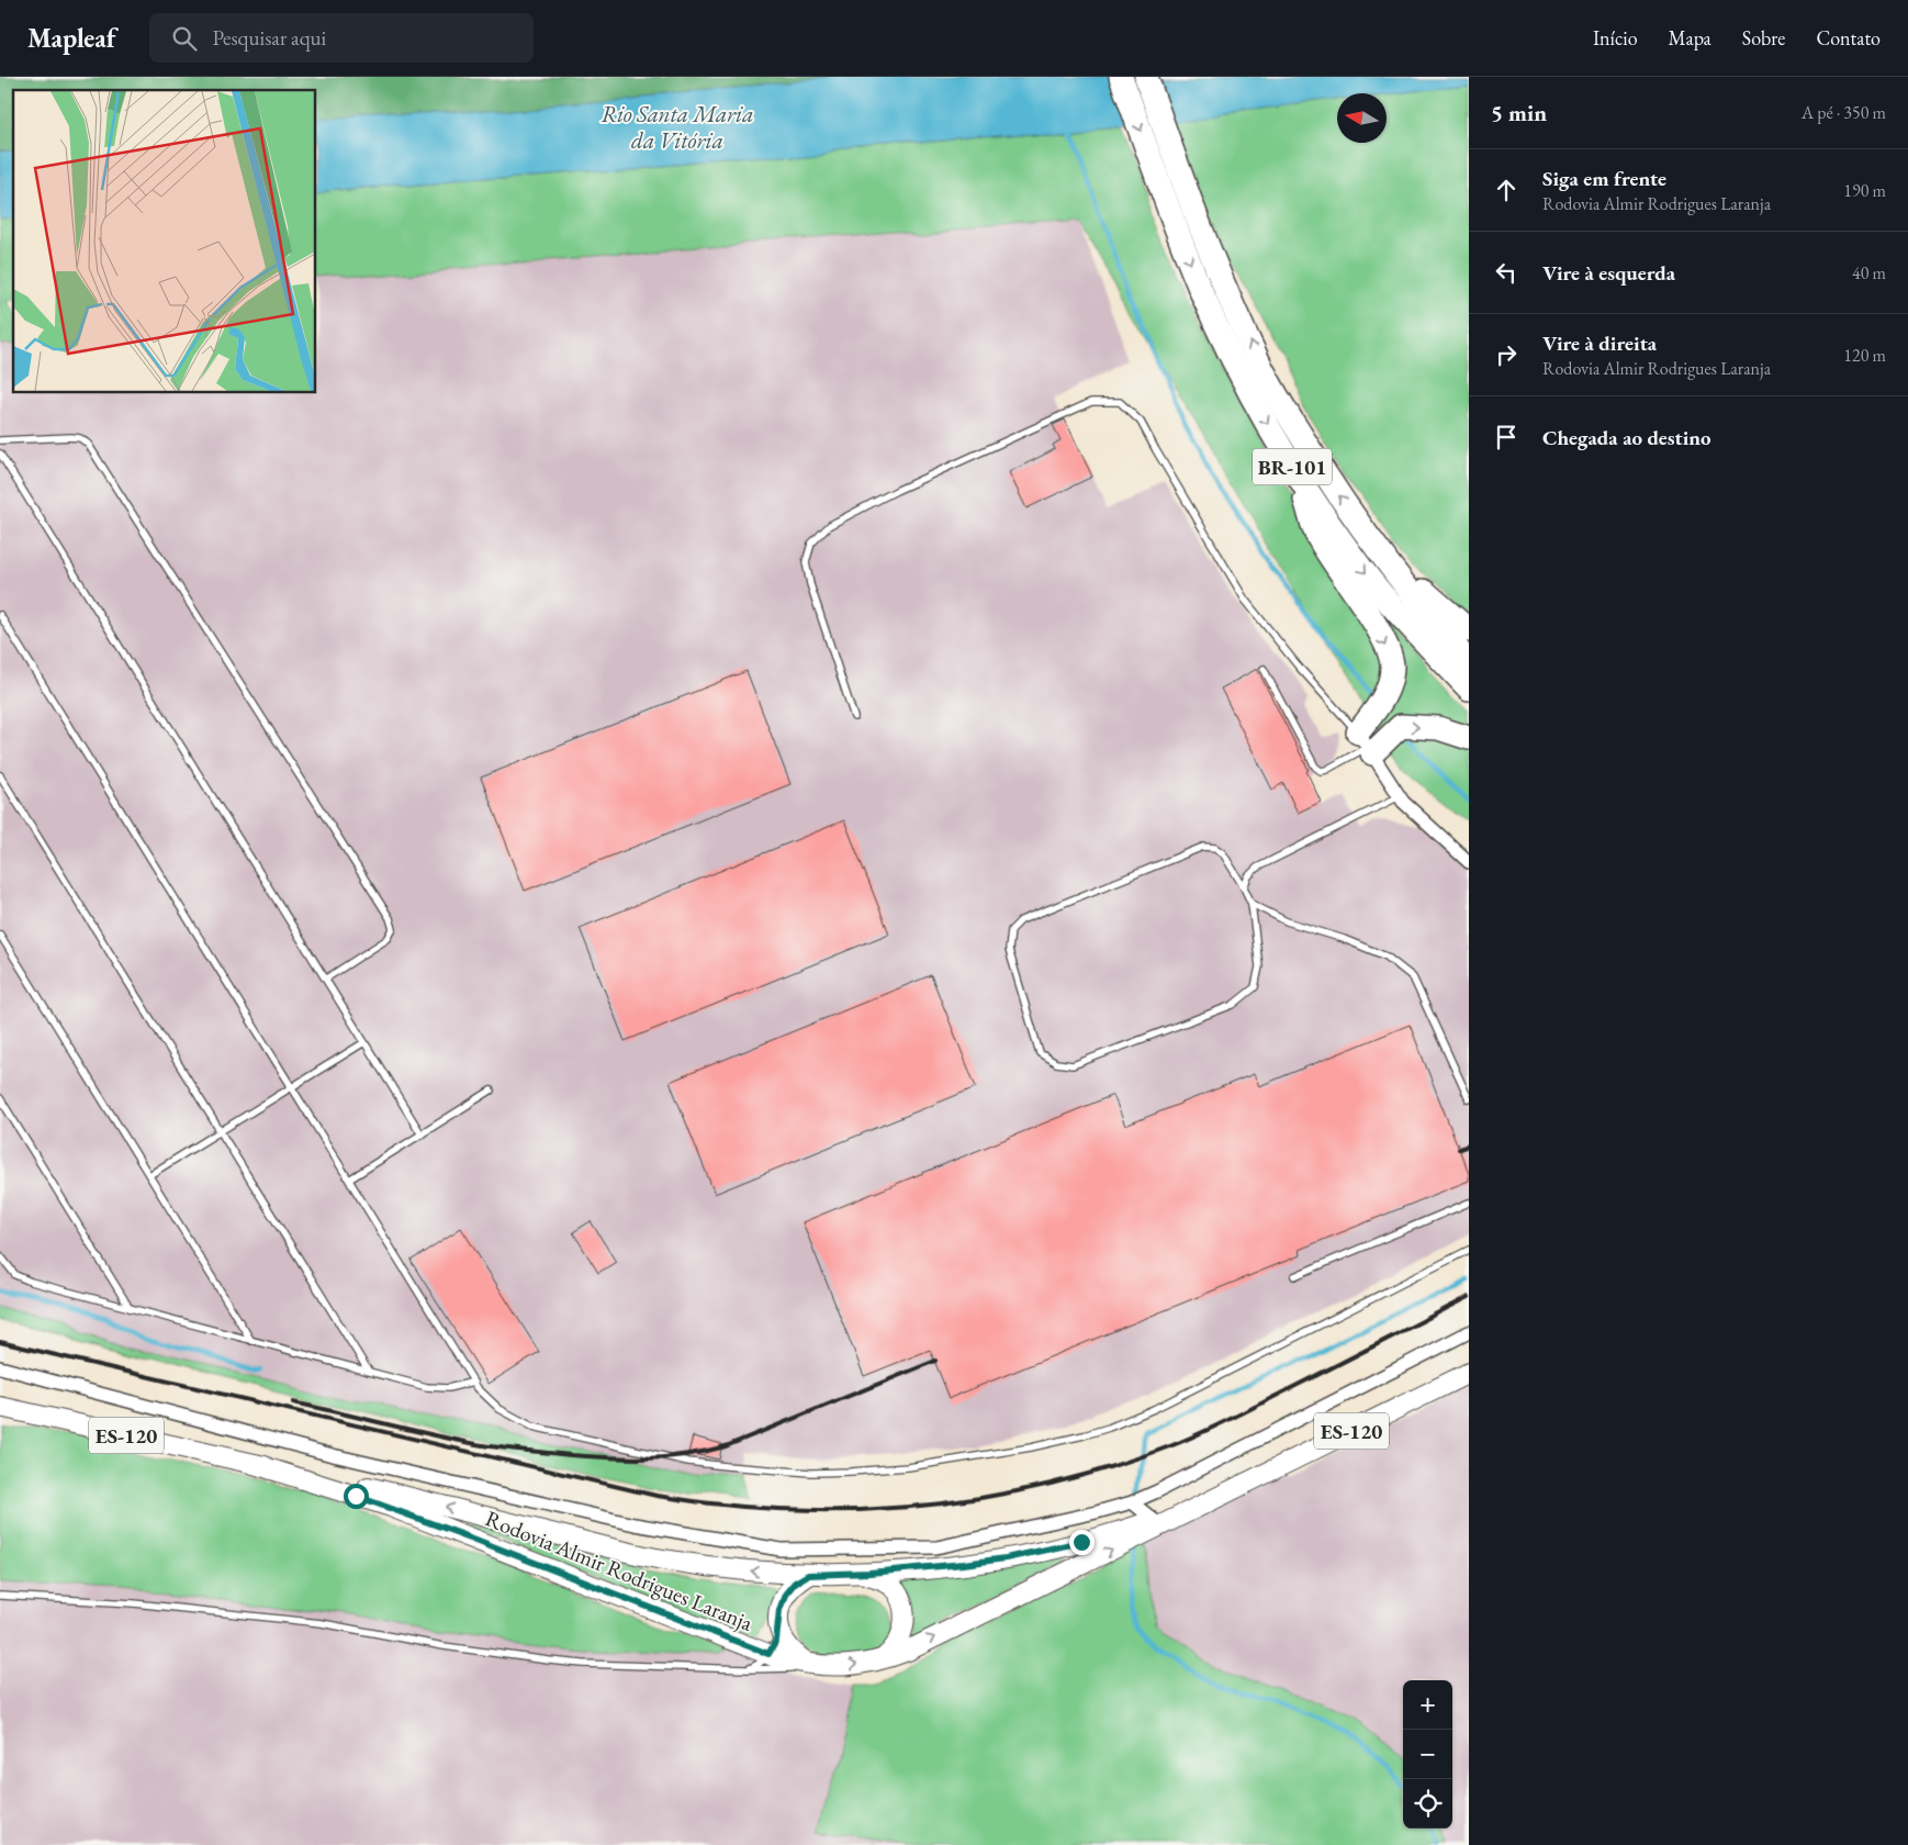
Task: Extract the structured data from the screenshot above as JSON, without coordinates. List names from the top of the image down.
{
  "streets": {
    "highway": ["BR-101"],
    "main road": ["ES-120", "Rodovia Almir Rodrigues Laranja"]
  },
  "water": ["Rio Santa Maria da Vitória"],
  "north": "left",
  "page": {
    "header": "Mapleaf",
    "search": "Pesquisar aqui",
    "nav": [
      "Início",
      "Mapa",
      "Sobre",
      "Contato"
    ],
    "heading": ["5 min", "A pé · 350 m"],
    "list": [
      ["Siga em frente", "Rodovia Almir Rodrigues Laranja", "190 m"],
      ["Vire à esquerda", "40 m"],
      ["Vire à direita", "Rodovia Almir Rodrigues Laranja", "120 m"],
      "Chegada ao destino"
    ],
    "map_buttons": ["+", "−"]
  }
}
